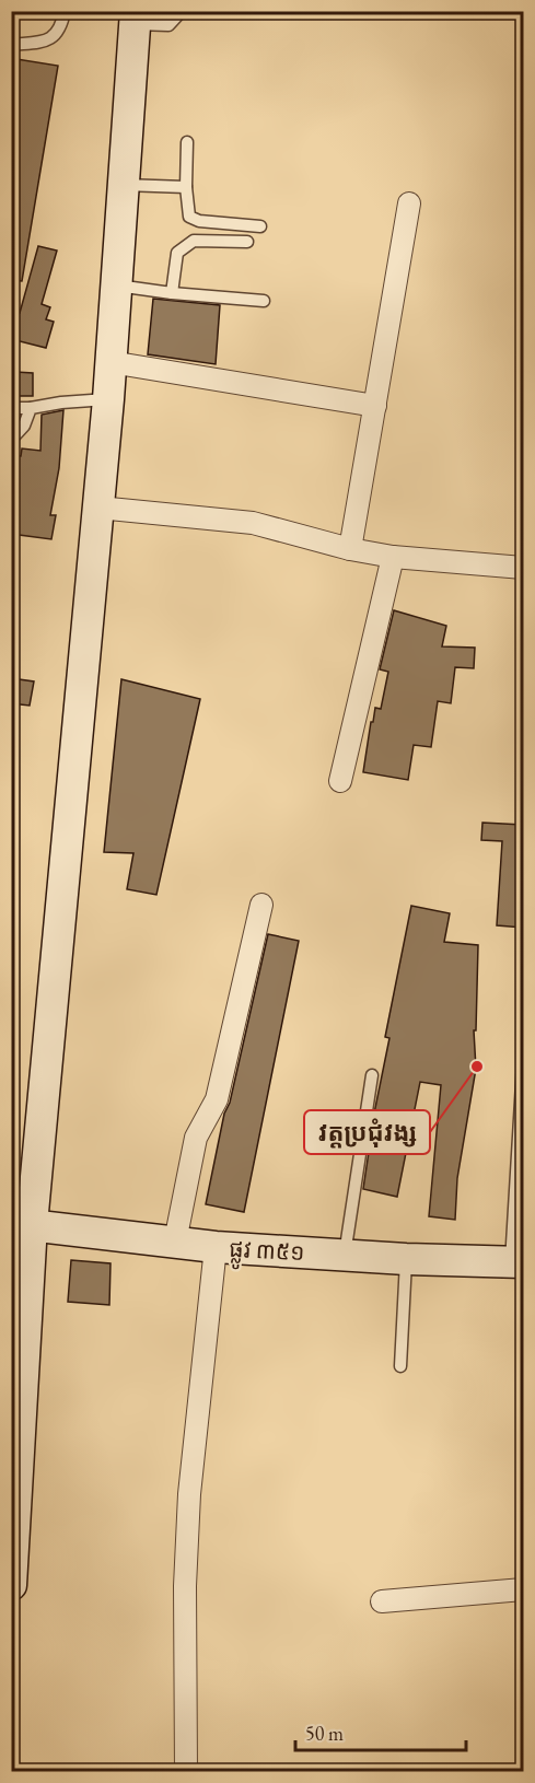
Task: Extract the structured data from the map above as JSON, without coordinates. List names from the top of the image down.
{
  "streets": {
    "main road": ["ផ្លូវ ៣៥១"]
  },
  "places": ["វត្តប្រជុំវង្ស"],
  "scale_bar": "50 m"
}
